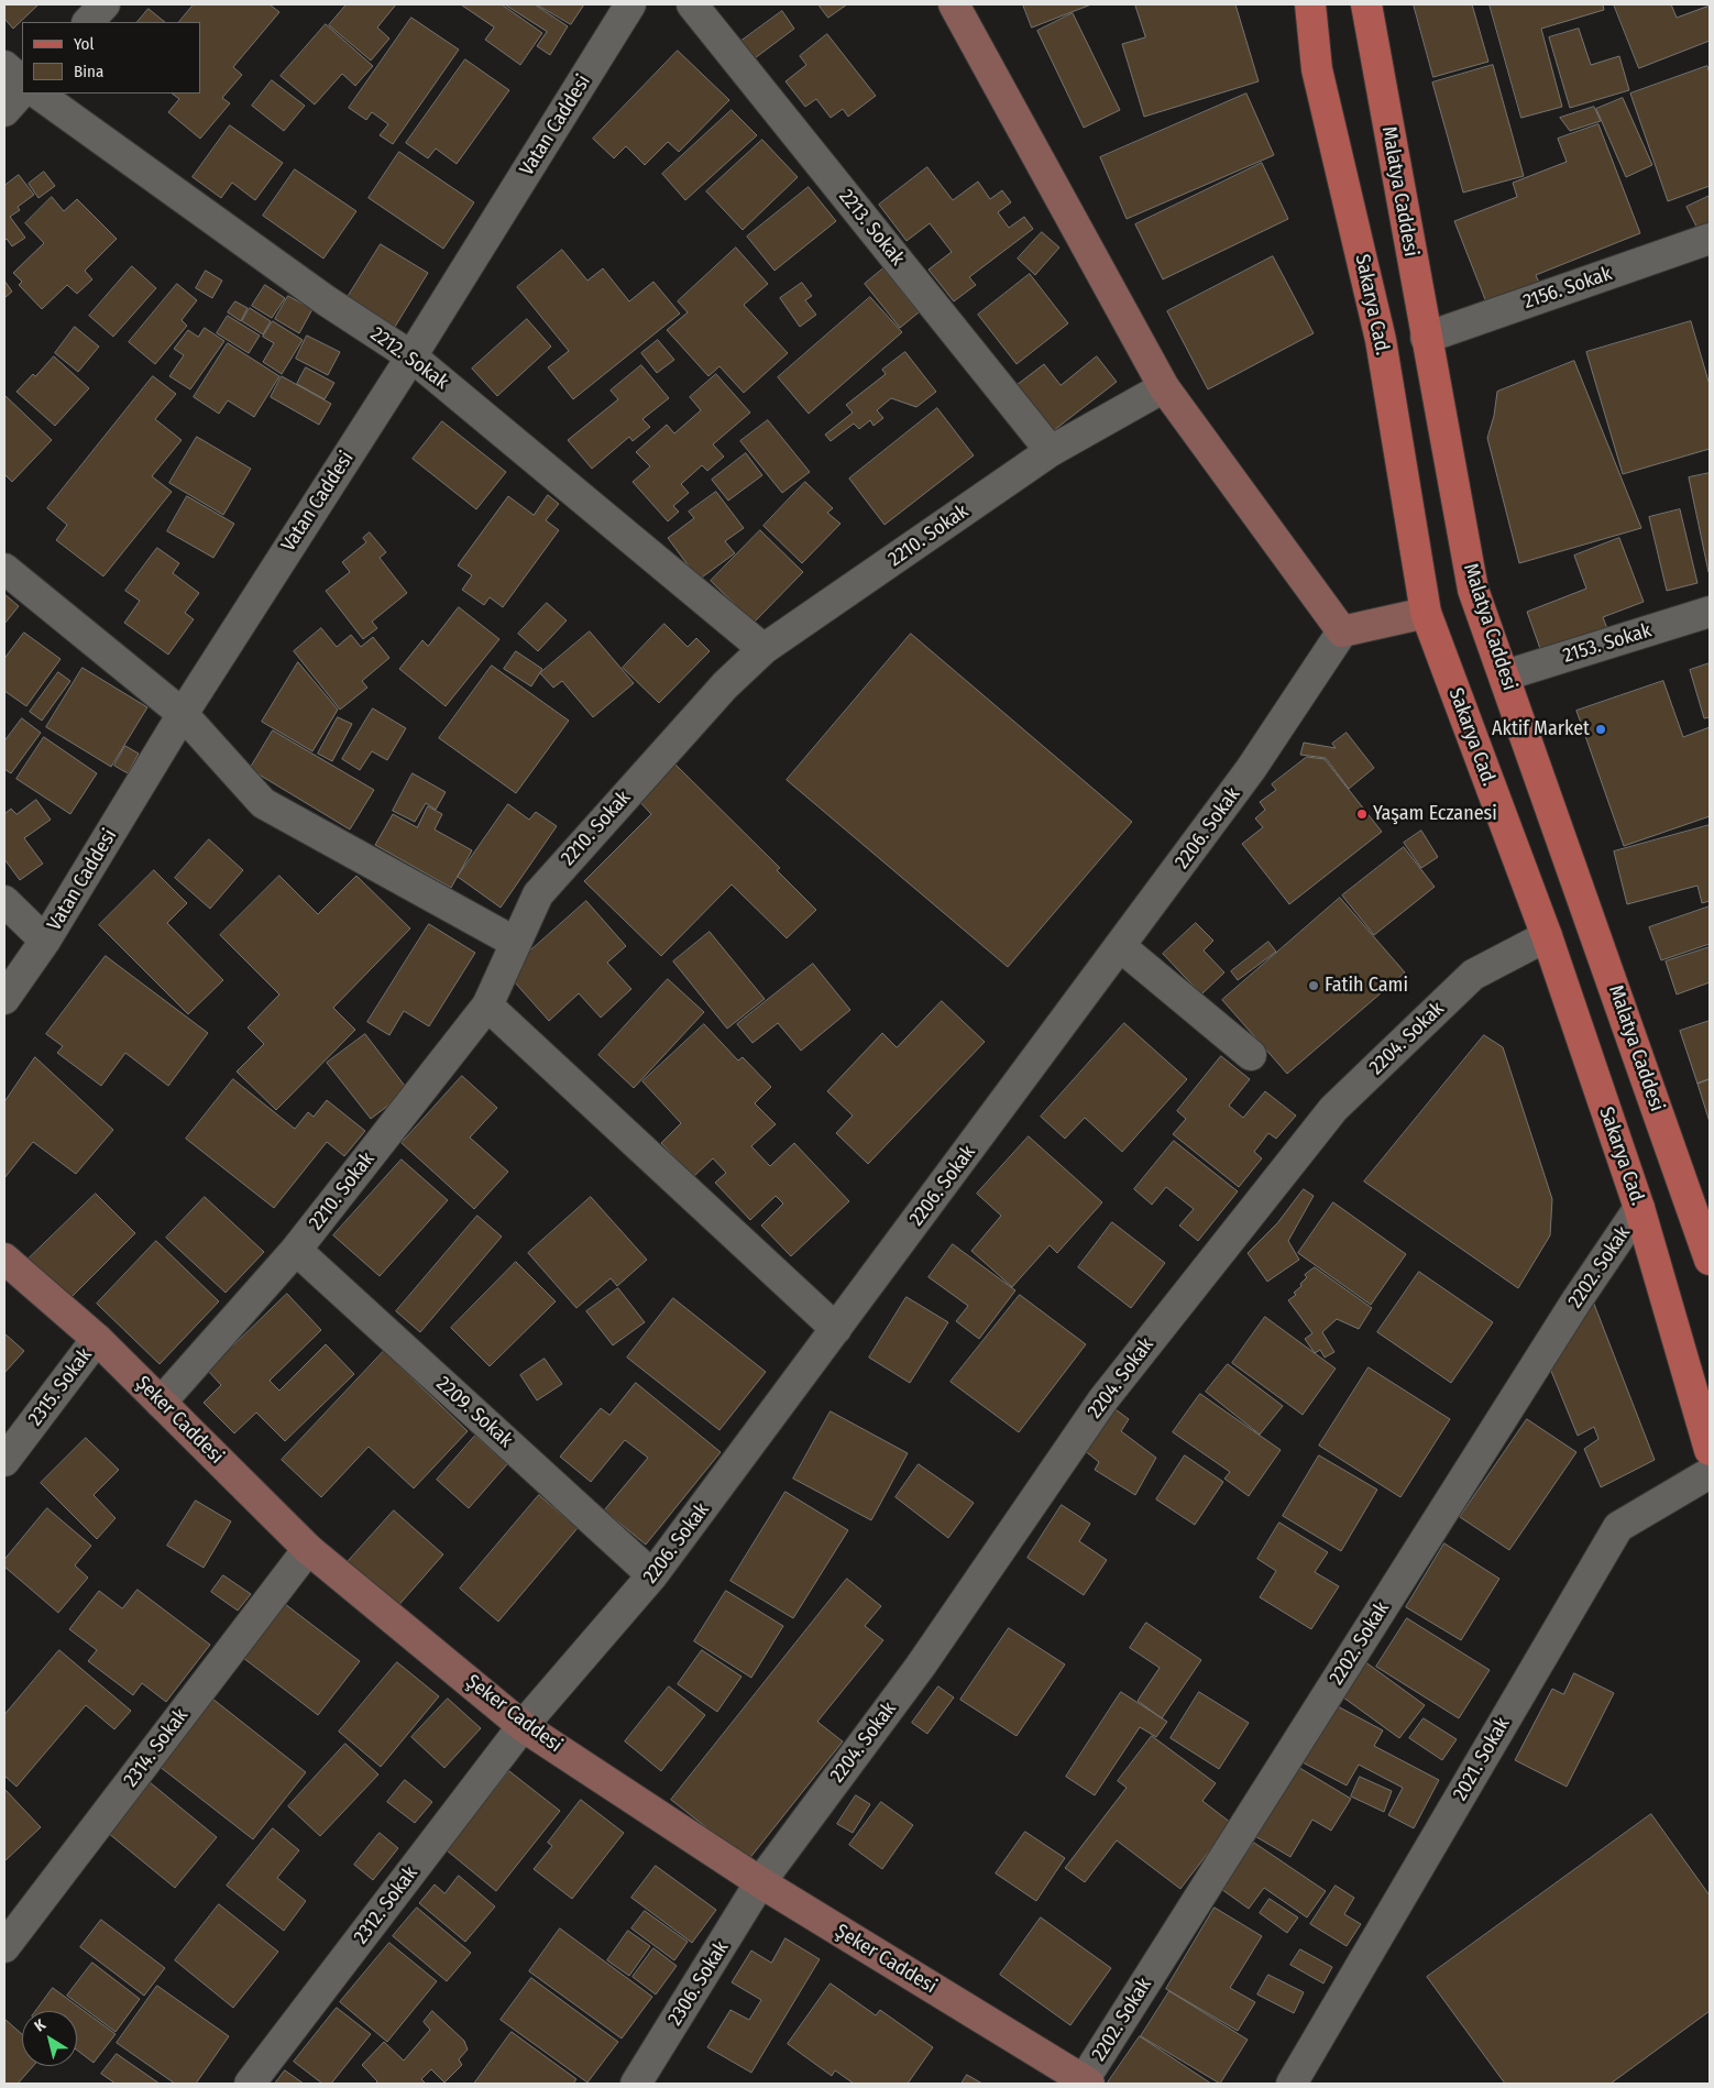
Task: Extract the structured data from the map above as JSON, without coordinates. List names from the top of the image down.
{
  "streets": {
    "main road": ["Malatya Caddesi", "Sakarya Cad."],
    "street": [
      "Vatan Caddesi",
      "2213. Sokak",
      "2156. Sokak",
      "2212. Sokak",
      "2210. Sokak",
      "2153. Sokak",
      "2206. Sokak",
      "2204. Sokak",
      "2202. Sokak",
      "2315. Sokak",
      "2209. Sokak",
      "Şeker Caddesi",
      "2314. Sokak",
      "2021. Sokak",
      "2312. Sokak",
      "2306. Sokak"
    ]
  },
  "crossings": [
    ["Vatan Caddesi", "2212. Sokak"],
    ["Malatya Caddesi", "2156. Sokak"],
    ["Malatya Caddesi", "2153. Sokak"],
    ["2213. Sokak", "2210. Sokak"],
    ["Sakarya Cad.", "2204. Sokak"],
    ["Sakarya Cad.", "2202. Sokak"],
    ["2212. Sokak", "2210. Sokak"],
    ["2210. Sokak", "2209. Sokak"],
    ["2210. Sokak", "Şeker Caddesi"],
    ["2206. Sokak", "2209. Sokak"],
    ["2206. Sokak", "Şeker Caddesi"],
    ["2206. Sokak", "2312. Sokak"],
    ["2204. Sokak", "Şeker Caddesi"],
    ["2204. Sokak", "2306. Sokak"],
    ["2202. Sokak", "Şeker Caddesi"],
    ["2315. Sokak", "Şeker Caddesi"],
    ["Şeker Caddesi", "2314. Sokak"],
    ["Şeker Caddesi", "2312. Sokak"],
    ["Şeker Caddesi", "2306. Sokak"]
  ],
  "places": ["Aktif Market", "Yaşam Eczanesi", "Fatih Cami"],
  "legend": ["Yol", "Bina"],
  "north": "top left"
}
